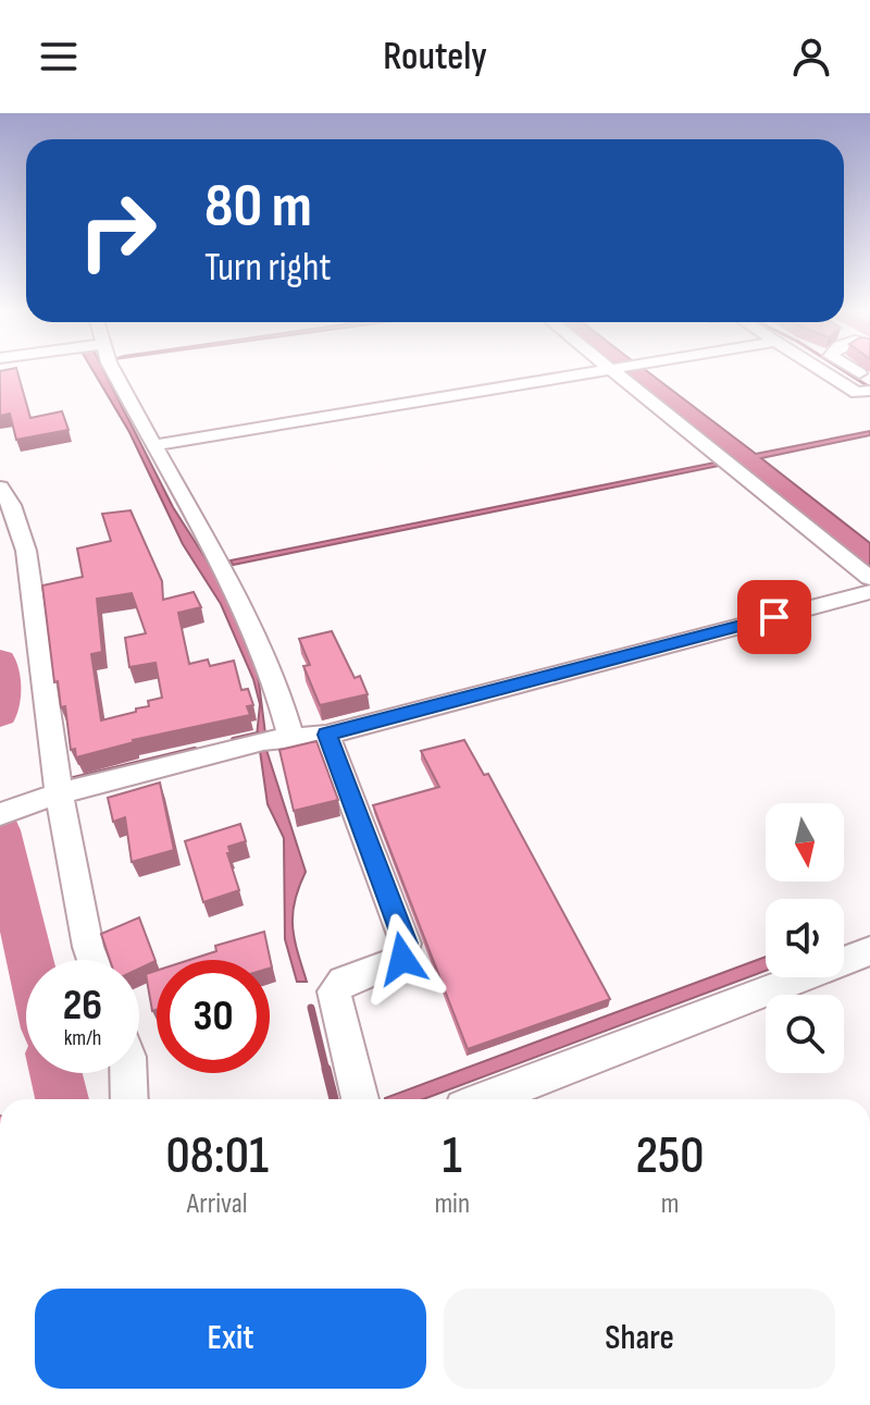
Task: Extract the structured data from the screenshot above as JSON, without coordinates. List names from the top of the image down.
{
  "north": "bottom",
  "page": {
    "header": "Routely",
    "turn": ["80 m", "Turn right"],
    "speed": "26 km/h",
    "limit": "30",
    "eta": [
      "08:01",
      "Arrival",
      "1",
      "min",
      "250",
      "m"
    ],
    "buttons": ["Exit", "Share"]
  }
}
